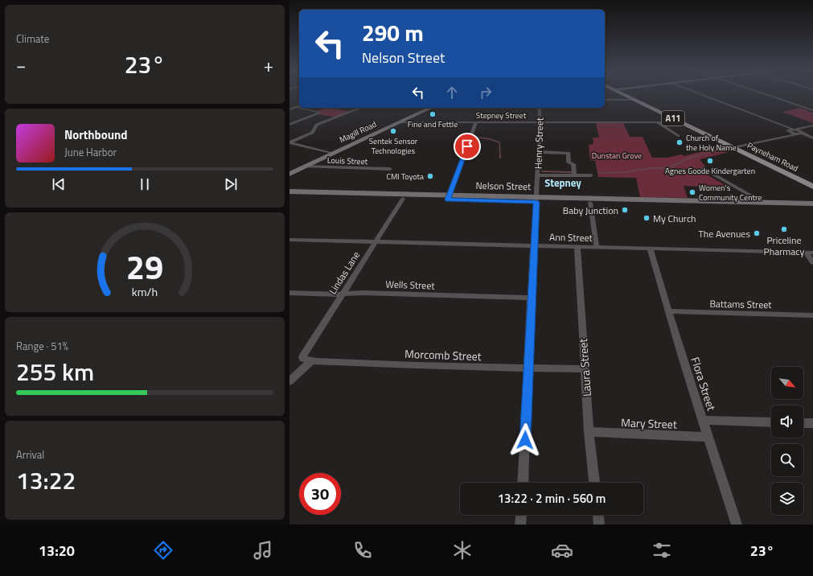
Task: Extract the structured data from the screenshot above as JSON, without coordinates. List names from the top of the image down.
{
  "streets": {
    "main road": [
      "A11",
      "Magill Road",
      "Payneham Road",
      "Nelson Street"
    ],
    "street": [
      "Stepney Street",
      "Henry Street",
      "Louis Street",
      "Ann Street",
      "Lindas Lane",
      "Wells Street",
      "Battams Street",
      "Morcomb Street",
      "Laura Street",
      "Flora Street",
      "Mary Street"
    ]
  },
  "crossings": [
    ["Stepney Street", "Magill Road"],
    ["Stepney Street", "Henry Street"],
    ["Stepney Street", "Payneham Road"],
    ["Magill Road", "Louis Street"],
    ["Henry Street", "Nelson Street"],
    ["Henry Street", "Ann Street"],
    ["Henry Street", "Wells Street"],
    ["Henry Street", "Morcomb Street"],
    ["Nelson Street", "Lindas Lane"],
    ["Ann Street", "Lindas Lane"],
    ["Ann Street", "Laura Street"],
    ["Ann Street", "Flora Street"],
    ["Lindas Lane", "Wells Street"],
    ["Lindas Lane", "Morcomb Street"],
    ["Battams Street", "Flora Street"],
    ["Morcomb Street", "Laura Street"],
    ["Laura Street", "Mary Street"],
    ["Flora Street", "Mary Street"]
  ],
  "districts": ["Stepney"],
  "parks": ["Dunstan Grove"],
  "places": [
    "Fine and Fettle",
    "Sentek Sensor Technologies",
    "Church of the Holy Name",
    "Agnes Goode Kindergarten",
    "CMI Toyota",
    "Women's Community Centre",
    "Baby Junction",
    "My Church",
    "Priceline Pharmacy",
    "The Avenues"
  ],
  "north": "bottom right",
  "page": {
    "tile": [
      "Climate",
      ["Range · 51%", "255 km"],
      ["Arrival", "13:22"]
    ],
    "turn": ["290 m", "Nelson Street"],
    "heat": ["−", "23°", "+"],
    "song": ["Northbound", "June Harbor"],
    "limit": "30",
    "trip": "13:22 · 2 min · 560 m",
    "tabs": ["13:20", "23°"],
    "gauge": ["29", "km/h"]
  }
}
